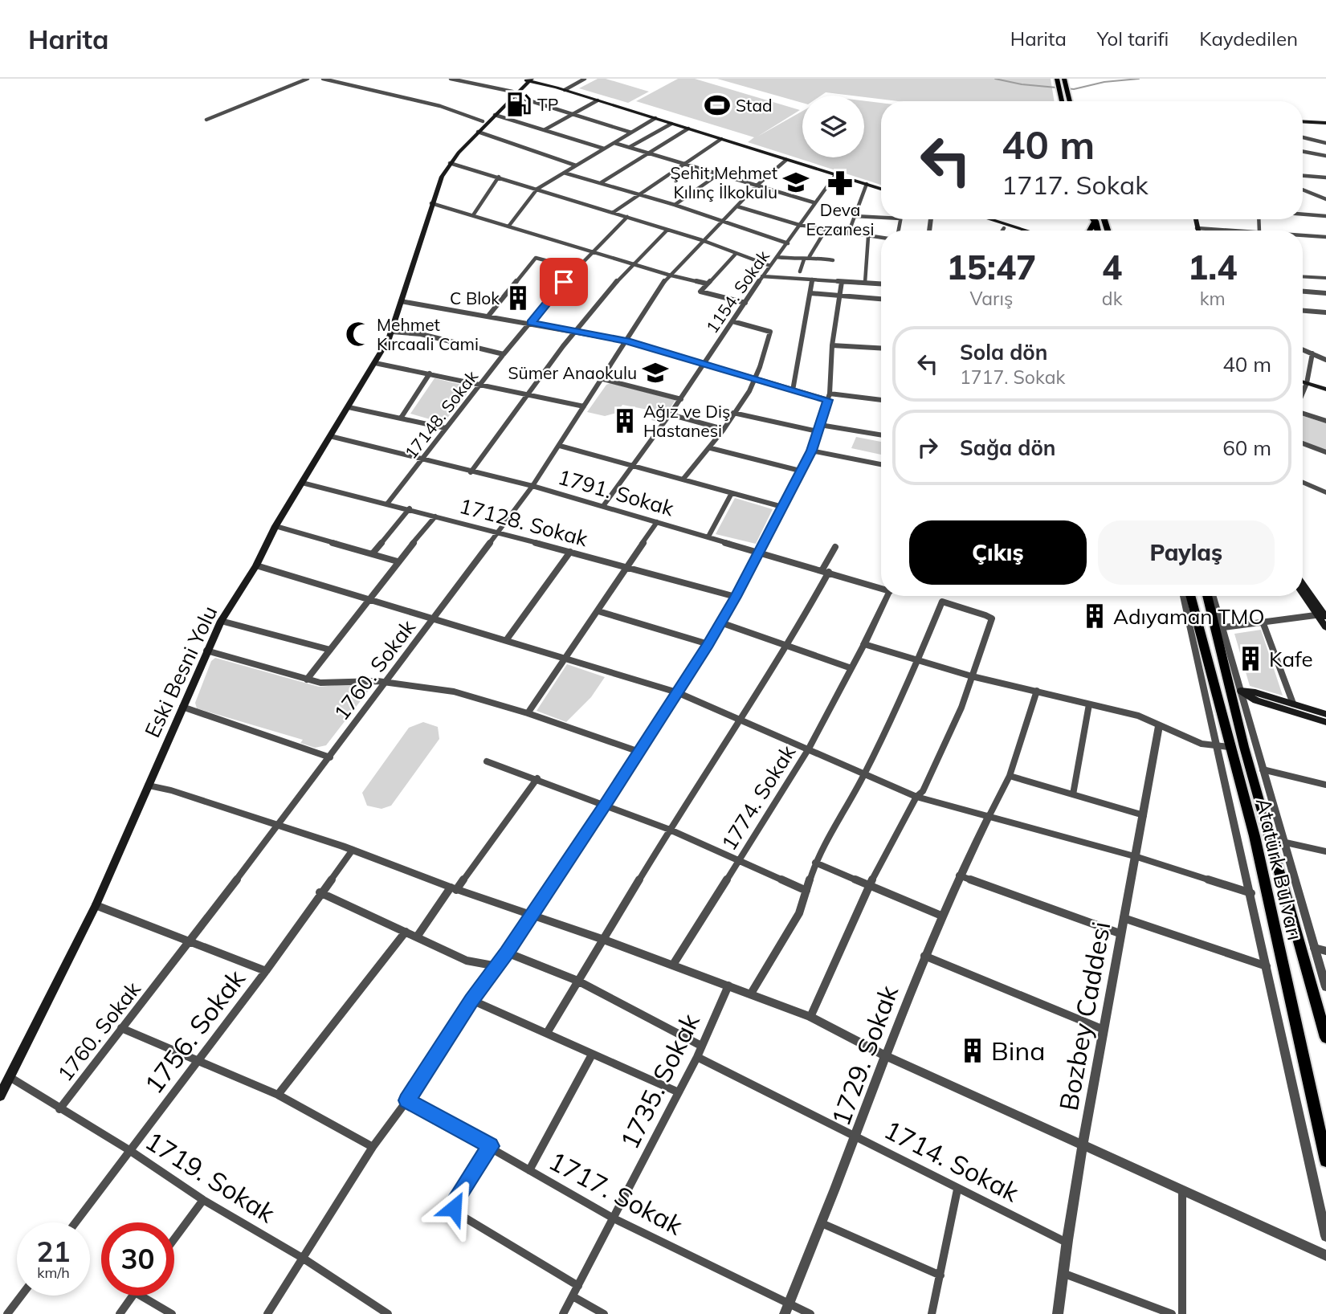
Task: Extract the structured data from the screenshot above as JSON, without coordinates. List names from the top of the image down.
{
  "streets": {
    "highway": ["Atatürk Bulvarı"],
    "main road": ["Eski Besni Yolu"],
    "street": [
      "1154. Sokak",
      "17148. Sokak",
      "1791. Sokak",
      "17128. Sokak",
      "1760. Sokak",
      "1774. Sokak",
      "Bozbey Caddesi",
      "1756. Sokak",
      "1729. Sokak",
      "1735. Sokak",
      "1714. Sokak",
      "1719. Sokak",
      "1717. Sokak"
    ]
  },
  "crossings": [
    ["1154. Sokak", "1791. Sokak"],
    ["17148. Sokak", "1791. Sokak"],
    ["17148. Sokak", "17128. Sokak"],
    ["1791. Sokak", "1760. Sokak"],
    ["1791. Sokak", "Eski Besni Yolu"],
    ["17128. Sokak", "1760. Sokak"],
    ["17128. Sokak", "Eski Besni Yolu"],
    ["1760. Sokak", "1719. Sokak"],
    ["Eski Besni Yolu", "1719. Sokak"],
    ["Bozbey Caddesi", "1714. Sokak"],
    ["1756. Sokak", "1719. Sokak"],
    ["1729. Sokak", "1714. Sokak"],
    ["1729. Sokak", "1717. Sokak"],
    ["1735. Sokak", "1714. Sokak"],
    ["1735. Sokak", "1717. Sokak"]
  ],
  "places": {
    "fuel station": ["TP"],
    "sports": ["Stad"],
    "school or university": ["Şehit Mehmet Kılınç İlkokulu", "Sümer Anaokulu"],
    "pharmacy": ["Deva Eczanesi"],
    "building": [
      "C Blok",
      "Ağız ve Diş Hastanesi",
      "Adıyaman TMO",
      "Kafe",
      "Bina"
    ],
    "mosque": ["Mehmet Kırcaali Cami"]
  },
  "page": {
    "header": "Harita",
    "nav": ["Harita", "Yol tarifi", "Kaydedilen"],
    "turn": ["40 m", "1717. Sokak"],
    "eta": [
      "15:47",
      "Varış",
      "4",
      "dk",
      "1.4",
      "km"
    ],
    "list": [
      {
        "name": "Sola dön",
        "note": "1717. Sokak",
        "value": "40 m"
      },
      {
        "name": "Sağa dön",
        "value": "60 m"
      }
    ],
    "buttons": ["Çıkış", "Paylaş"],
    "speed": "21 km/h",
    "limit": "30"
  }
}
